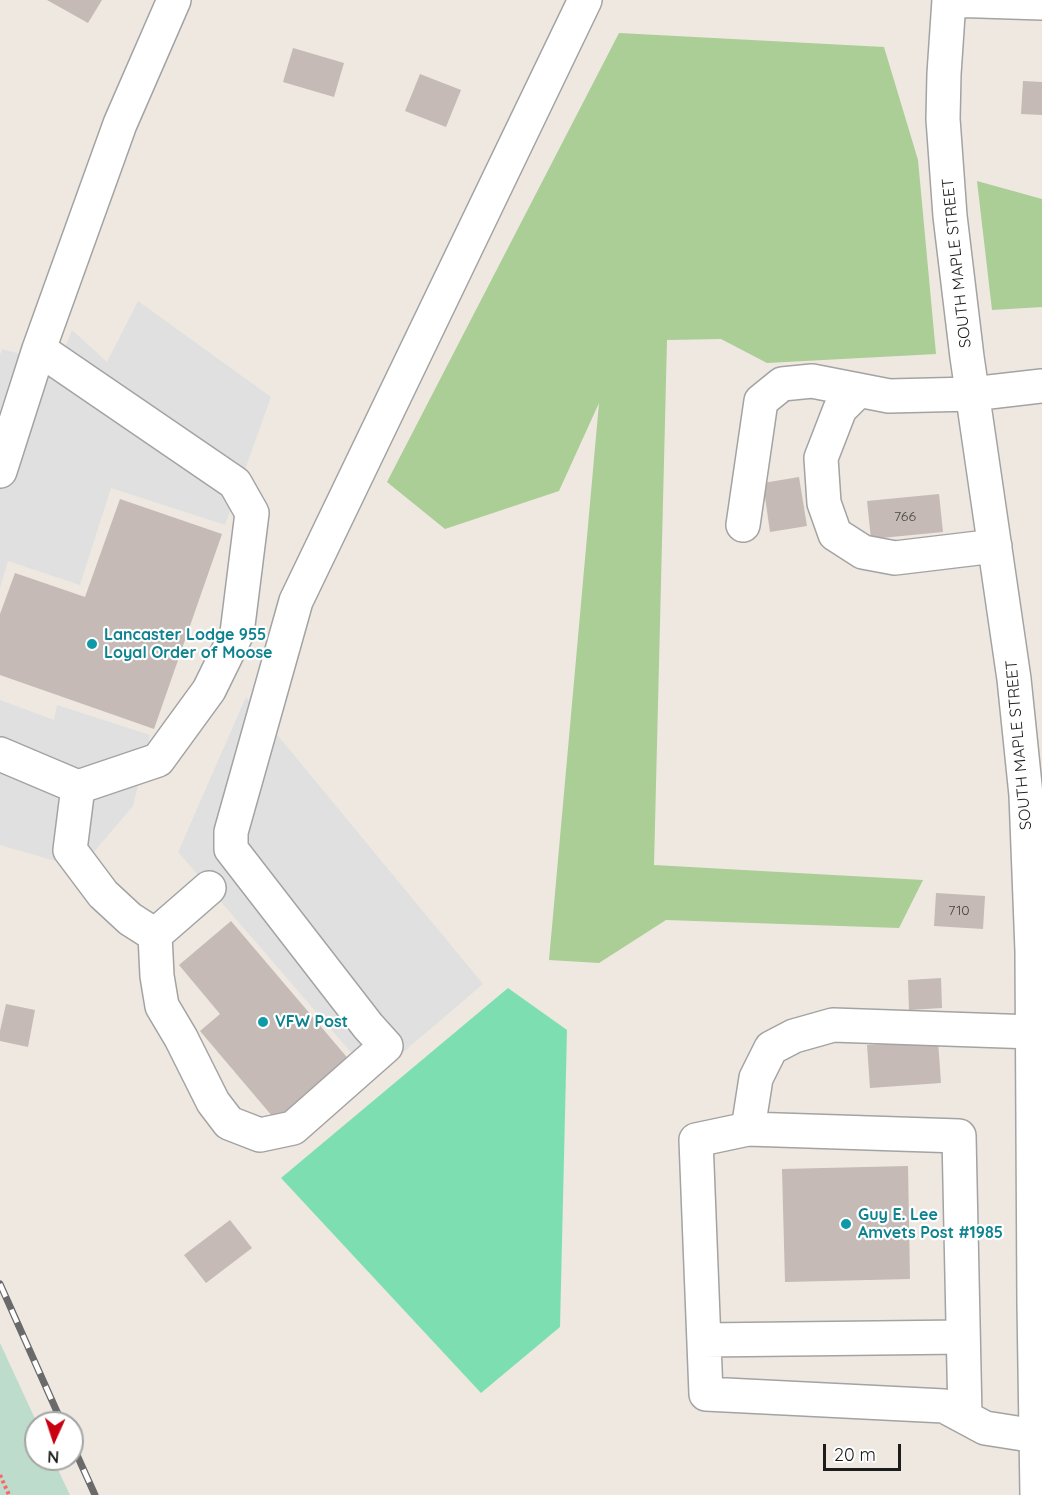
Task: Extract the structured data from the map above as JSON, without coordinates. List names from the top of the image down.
{
  "streets": {
    "street": ["SOUTH MAPLE STREET"]
  },
  "places": ["Lancaster Lodge 955 Loyal Order of Moose", "VFW Post", "Guy E. Lee Amvets Post #1985"],
  "house_numbers": ["766", "710"],
  "scale_bar": "20 m",
  "north": "bottom"
}
